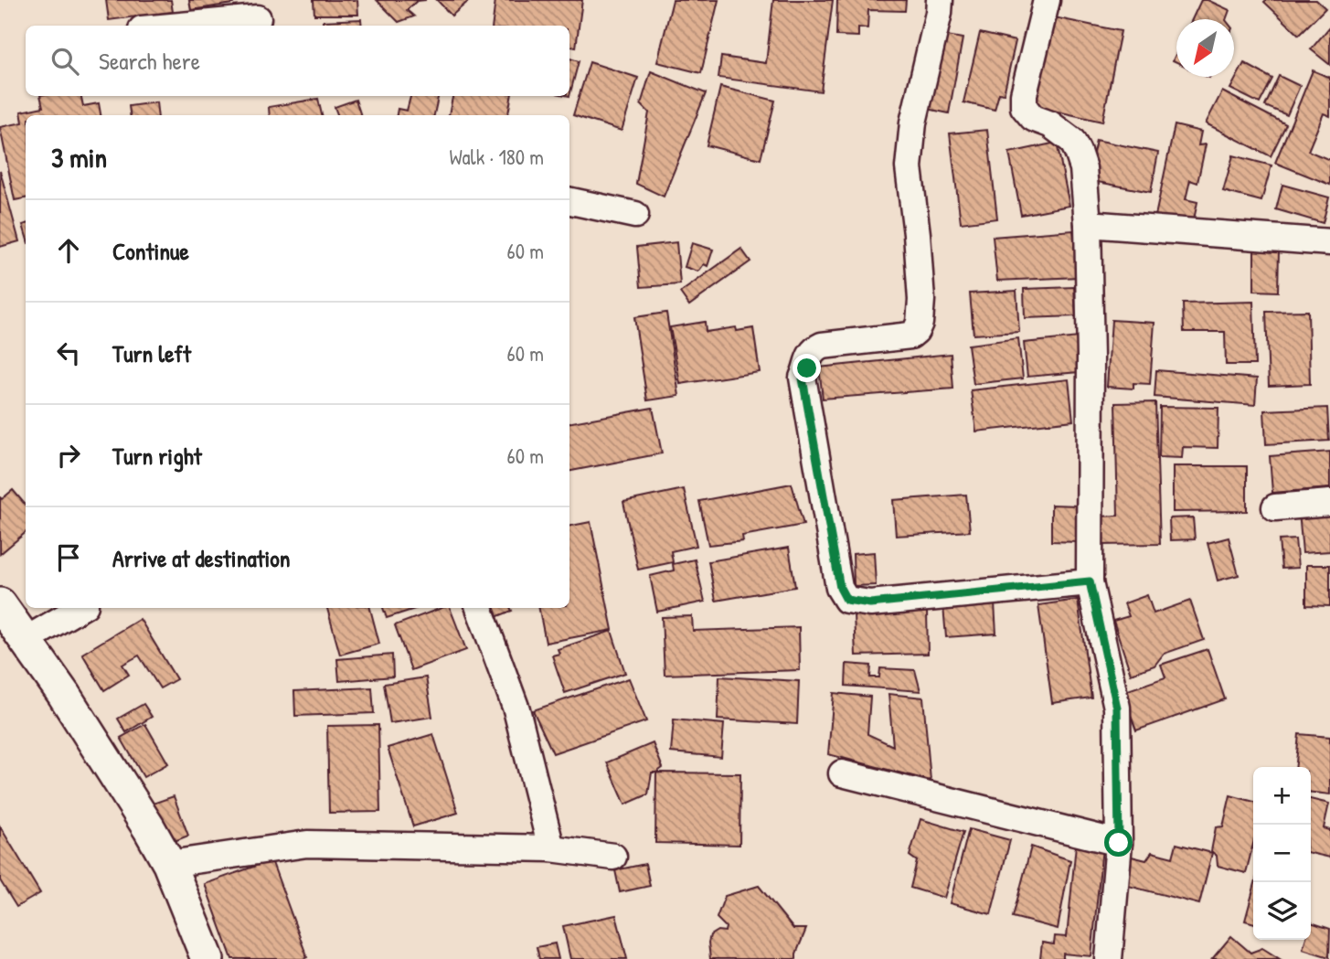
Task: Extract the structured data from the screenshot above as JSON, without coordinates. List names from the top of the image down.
{
  "north": "bottom left",
  "page": {
    "search": "Search here",
    "heading": ["3 min", "Walk · 180 m"],
    "list": [
      ["Continue", "60 m"],
      ["Turn left", "60 m"],
      ["Turn right", "60 m"],
      "Arrive at destination"
    ],
    "map_buttons": ["+", "−"]
  }
}
